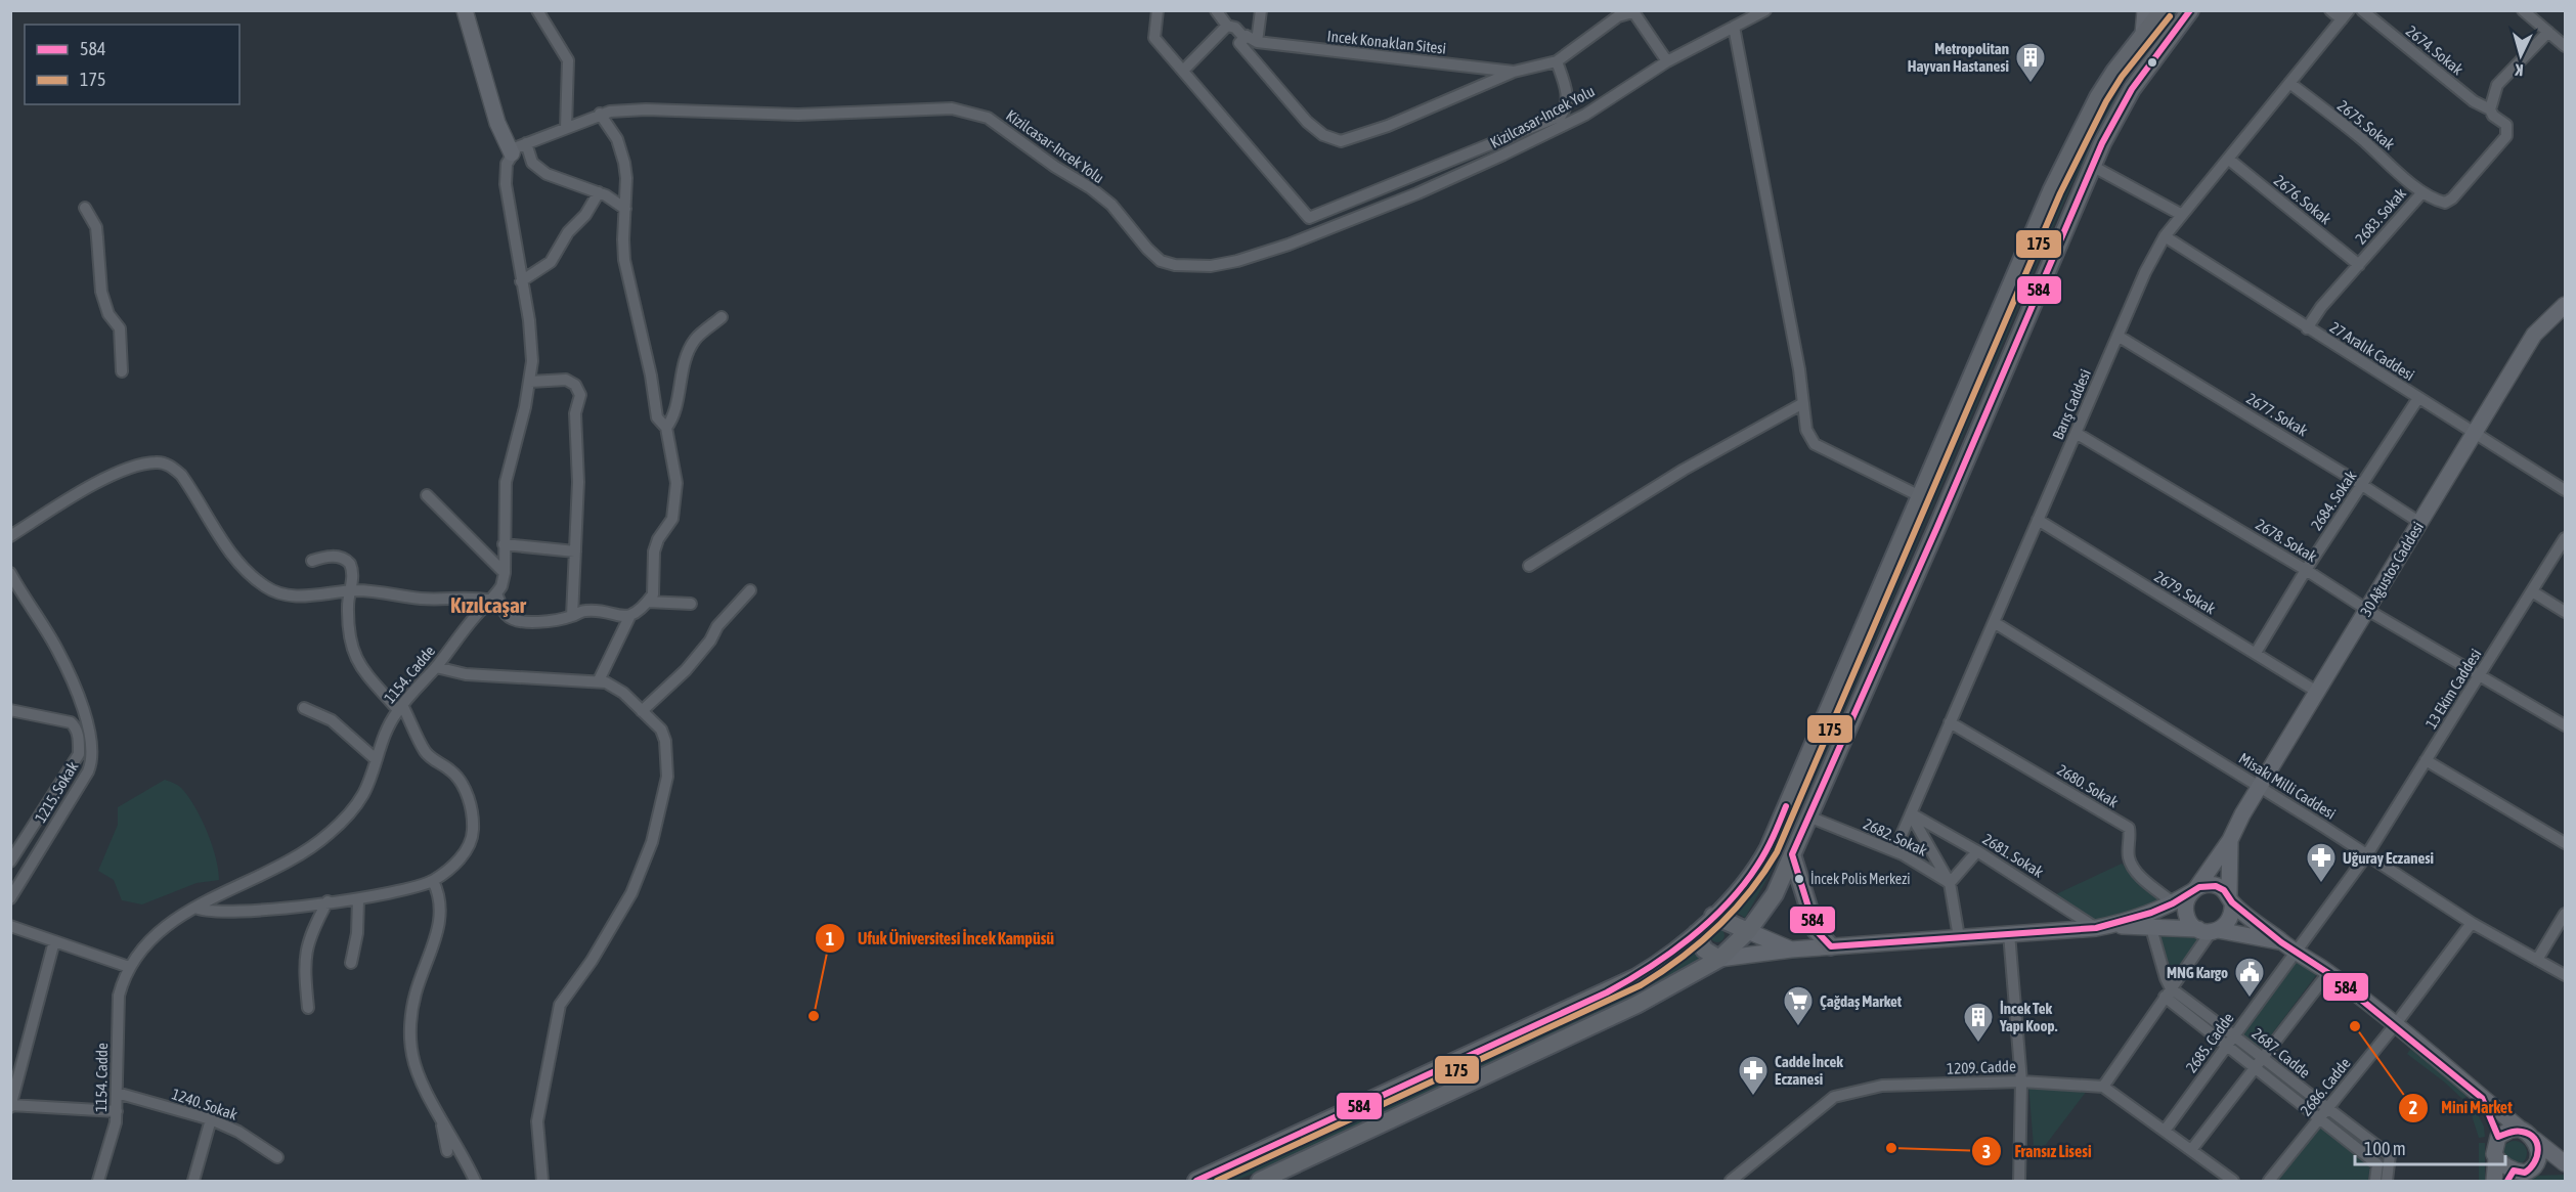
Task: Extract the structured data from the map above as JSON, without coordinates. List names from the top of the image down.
{
  "streets": {
    "main road": ["30 Ağustos Caddesi"],
    "street": [
      "Incek Konaklan Sitesi",
      "2674. Sokak",
      "Kizilcasar-Incek Yolu",
      "2675. Sokak",
      "2676. Sokak",
      "2683. Sokak",
      "27 Aralık Caddesi",
      "Barış Caddesi",
      "2677. Sokak",
      "2684. Sokak",
      "2678. Sokak",
      "2679. Sokak",
      "1154. Cadde",
      "13 Ekim Caddesi",
      "2680. Sokak",
      "Misakı Milli Caddesi",
      "1215. Sokak",
      "2682. Sokak",
      "2681. Sokak",
      "2685. Cadde",
      "2687. Cadde",
      "1209. Cadde",
      "2686. Cadde",
      "1240. Sokak"
    ]
  },
  "crossings": [
    ["2674. Sokak", "2683. Sokak"],
    ["Kizilcasar-Incek Yolu", "1154. Cadde"],
    ["2675. Sokak", "2683. Sokak"],
    ["2675. Sokak", "Barış Caddesi"],
    ["2676. Sokak", "2683. Sokak"],
    ["2676. Sokak", "Barış Caddesi"],
    ["2683. Sokak", "27 Aralık Caddesi"],
    ["27 Aralık Caddesi", "Barış Caddesi"],
    ["27 Aralık Caddesi", "2684. Sokak"],
    ["27 Aralık Caddesi", "30 Ağustos Caddesi"],
    ["Barış Caddesi", "2677. Sokak"],
    ["Barış Caddesi", "2678. Sokak"],
    ["Barış Caddesi", "2679. Sokak"],
    ["Barış Caddesi", "2680. Sokak"],
    ["Barış Caddesi", "Misakı Milli Caddesi"],
    ["Barış Caddesi", "2682. Sokak"],
    ["Barış Caddesi", "2681. Sokak"],
    ["2677. Sokak", "2684. Sokak"],
    ["2677. Sokak", "30 Ağustos Caddesi"],
    ["2684. Sokak", "2678. Sokak"],
    ["2684. Sokak", "2679. Sokak"],
    ["2678. Sokak", "30 Ağustos Caddesi"],
    ["2678. Sokak", "13 Ekim Caddesi"],
    ["30 Ağustos Caddesi", "2679. Sokak"],
    ["30 Ağustos Caddesi", "Misakı Milli Caddesi"],
    ["1154. Cadde", "1240. Sokak"],
    ["13 Ekim Caddesi", "Misakı Milli Caddesi"],
    ["13 Ekim Caddesi", "2685. Cadde"],
    ["Misakı Milli Caddesi", "2685. Cadde"],
    ["Misakı Milli Caddesi", "2686. Cadde"],
    ["2685. Cadde", "2687. Cadde"],
    ["2687. Cadde", "2686. Cadde"]
  ],
  "districts": ["Kızılcaşar"],
  "places": {
    "building": ["Metropolitan Hayvan Hastanesi", "İncek Tek Yapı Koop."],
    "other": [
      "İncek Polis Merkezi",
      "Ufuk Üniversitesi İncek Kampüsü",
      "Mini Market",
      "Fransız Lisesi"
    ],
    "pharmacy": ["Uğuray Eczanesi", "Cadde İncek Eczanesi"],
    "public building": ["MNG Kargo"],
    "supermarket": ["Çağdaş Market"]
  },
  "lines": ["transit line 584", "transit line 175"],
  "legend": ["584", "175"],
  "scale_bar": "100 m",
  "north": "bottom"
}
